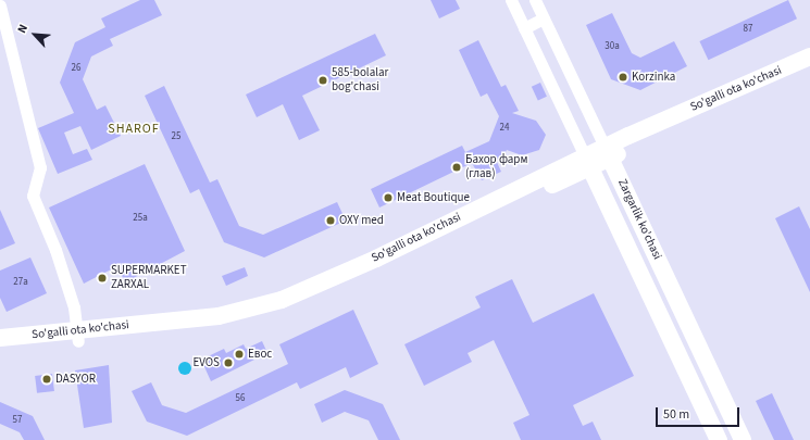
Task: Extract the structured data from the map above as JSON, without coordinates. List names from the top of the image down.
{
  "streets": {
    "main road": ["So'galli ota ko'chasi", "Zargarlik ko'chasi"]
  },
  "crossings": [
    ["So'galli ota ko'chasi", "Zargarlik ko'chasi"]
  ],
  "districts": ["SHAROF"],
  "places": [
    "Korzinka",
    "585-bolalar bog'chasi",
    "Бахор фарм (глав)",
    "Meat Boutique",
    "OXY med",
    "SUPERMARKET ZARXAL",
    "Евос",
    "EVOS",
    "DASYOR"
  ],
  "house_numbers": [
    "87",
    "30a",
    "26",
    "24",
    "25",
    "25a",
    "27a",
    "56",
    "57"
  ],
  "scale_bar": "50 m",
  "north": "top left"
}
